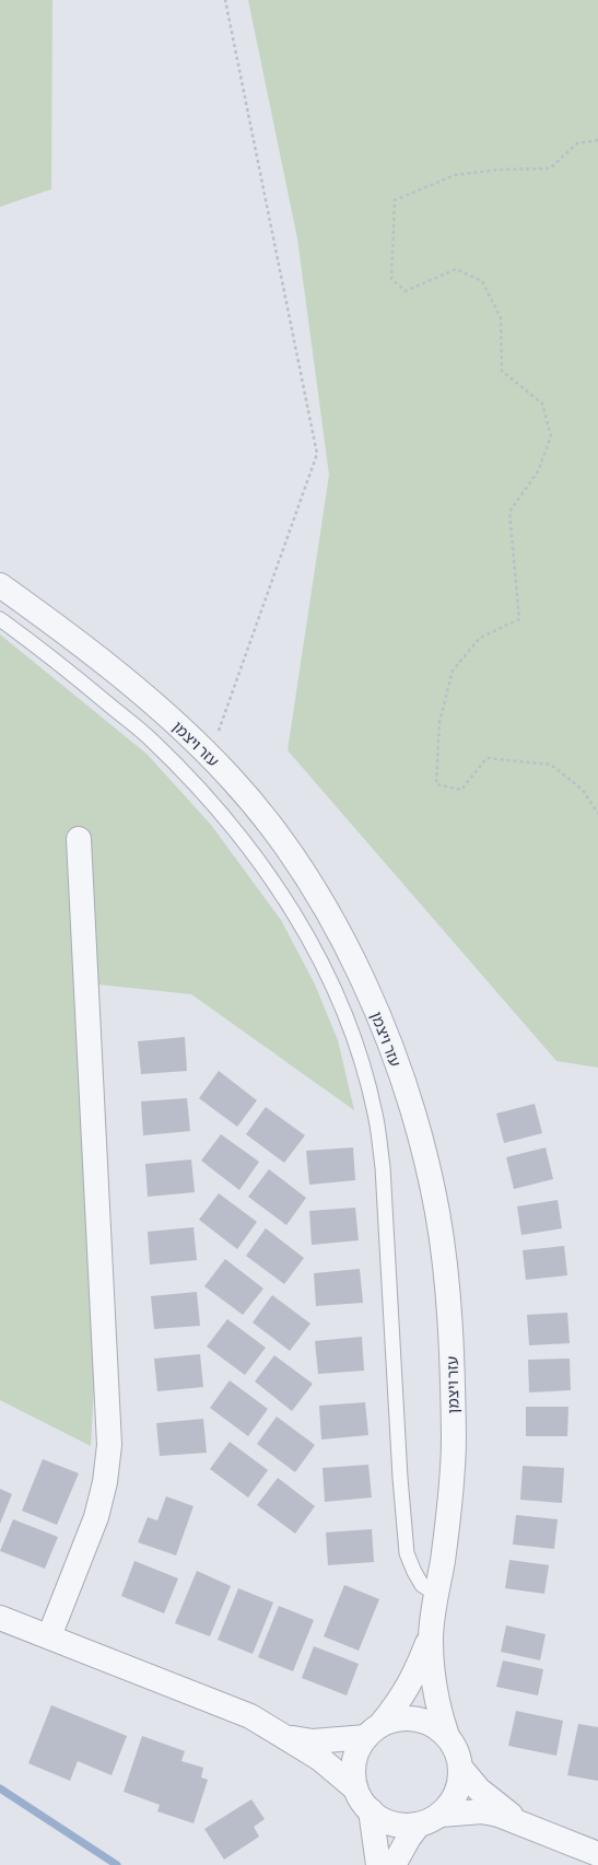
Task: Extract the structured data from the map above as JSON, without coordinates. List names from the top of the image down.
{
  "streets": {
    "street": ["עזר ויצמן"]
  }
}
